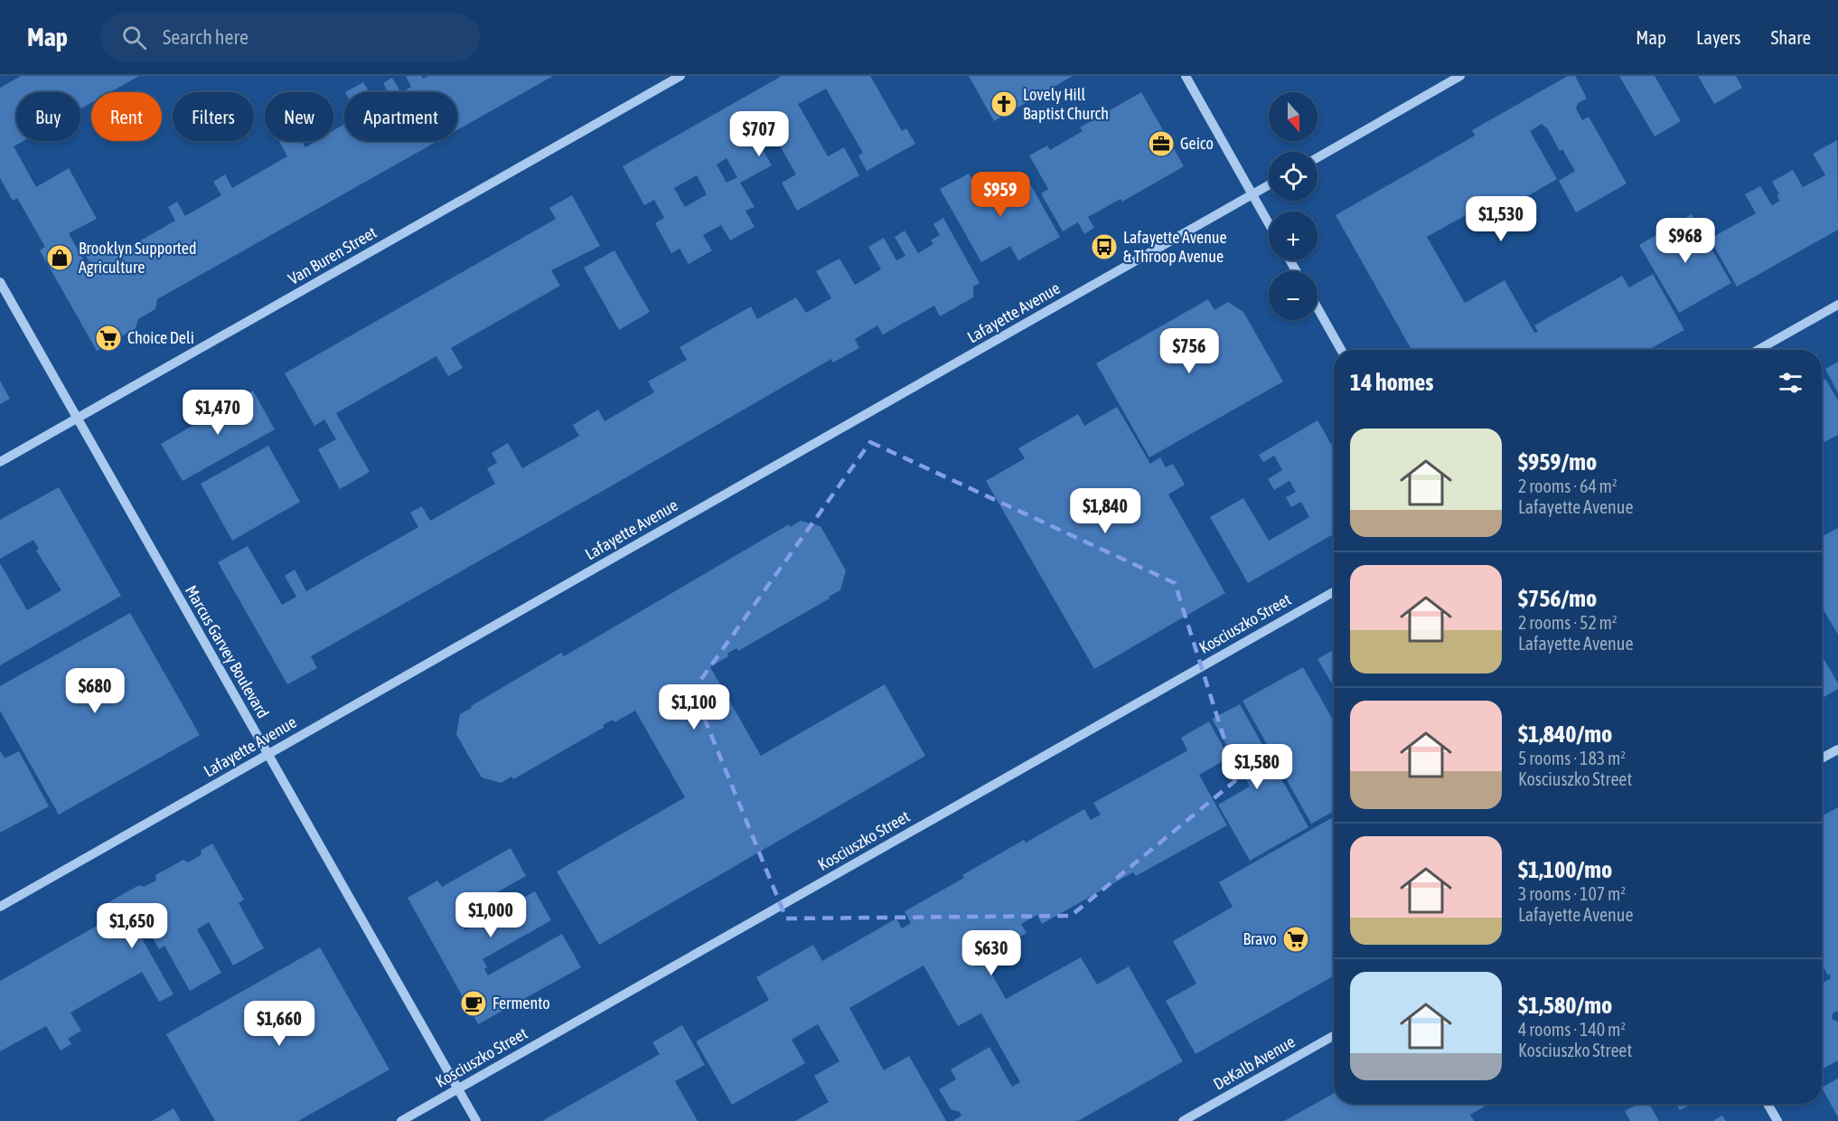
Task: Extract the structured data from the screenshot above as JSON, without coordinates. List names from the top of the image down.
{
  "streets": {
    "street": [
      "Van Buren Street",
      "Lafayette Avenue",
      "Kosciuszko Street",
      "Marcus Garvey Boulevard",
      "DeKalb Avenue"
    ]
  },
  "crossings": [
    ["Van Buren Street", "Marcus Garvey Boulevard"],
    ["Lafayette Avenue", "Marcus Garvey Boulevard"],
    ["Kosciuszko Street", "Marcus Garvey Boulevard"]
  ],
  "places": {
    "church": ["Lovely Hill Baptist Church"],
    "office": ["Geico"],
    "bus stop": ["Lafayette Avenue & Throop Avenue"],
    "shop": ["Brooklyn Supported Agriculture"],
    "supermarket": ["Choice Deli", "Bravo"],
    "cafe": ["Fermento"]
  },
  "north": "bottom",
  "page": {
    "header": "Map",
    "search": "Search here",
    "nav": ["Map", "Layers", "Share"],
    "map_buttons": ["+", "−"],
    "chip": [
      "Buy",
      "Rent",
      "Filters",
      "New",
      "Apartment"
    ],
    "price": [
      "$707",
      "$959",
      "$1,530",
      "$968",
      "$756",
      "$1,470",
      "$1,840",
      "$680",
      "$1,100",
      "$1,580",
      "$1,000",
      "$1,650",
      "$630",
      "$1,660"
    ],
    "heading": "14 homes",
    "list": [
      {
        "name": "$959/mo",
        "note": "2 rooms · 64 m² · Lafayette Avenue"
      },
      {
        "name": "$756/mo",
        "note": "2 rooms · 52 m² · Lafayette Avenue"
      },
      {
        "name": "$1,840/mo",
        "note": "5 rooms · 183 m² · Kosciuszko Street"
      },
      {
        "name": "$1,100/mo",
        "note": "3 rooms · 107 m² · Lafayette Avenue"
      },
      {
        "name": "$1,580/mo",
        "note": "4 rooms · 140 m² · Kosciuszko Street"
      }
    ]
  }
}
